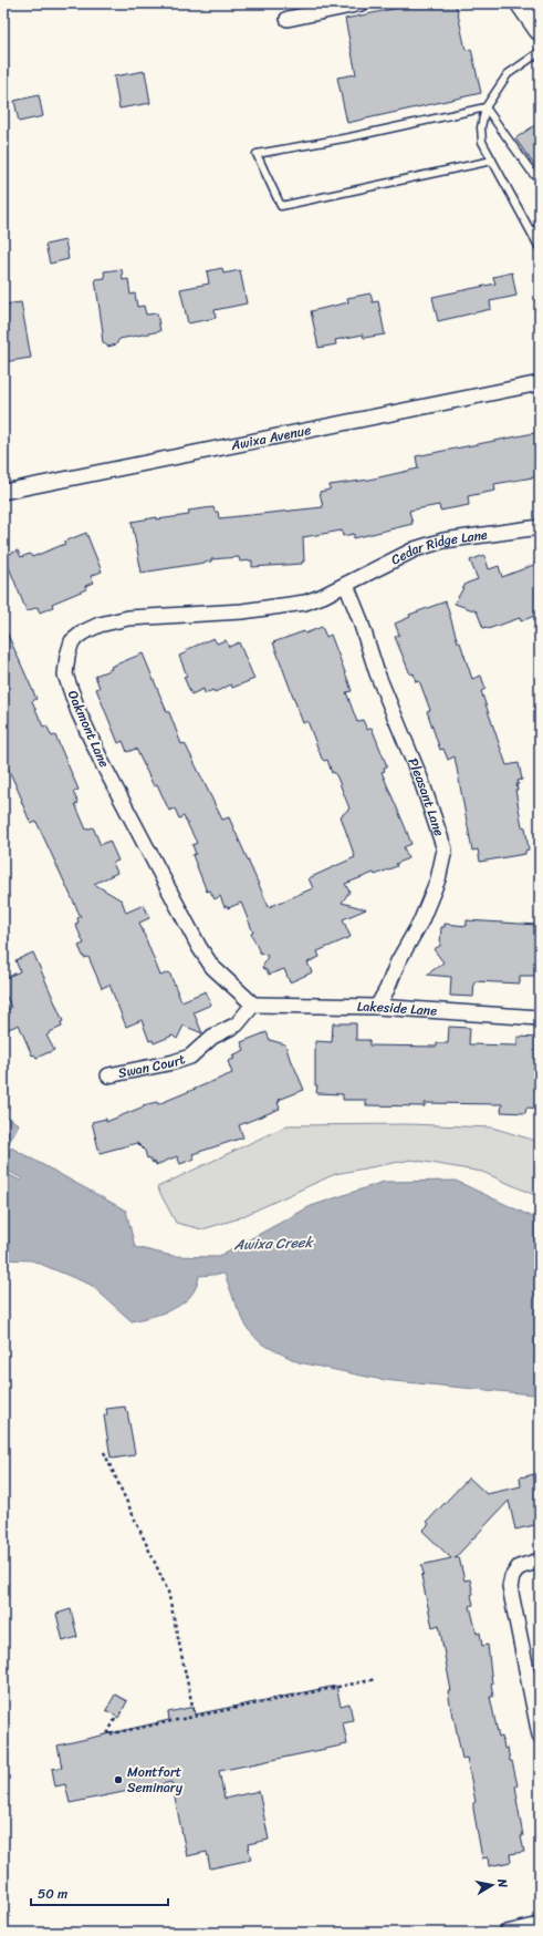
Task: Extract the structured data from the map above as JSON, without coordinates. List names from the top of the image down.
{
  "streets": {
    "street": [
      "Awixa Avenue",
      "Cedar Ridge Lane",
      "Oakmont Lane",
      "Pleasant Lane",
      "Lakeside Lane",
      "Swan Court"
    ]
  },
  "crossings": [
    ["Cedar Ridge Lane", "Oakmont Lane"],
    ["Cedar Ridge Lane", "Pleasant Lane"],
    ["Oakmont Lane", "Pleasant Lane"],
    ["Oakmont Lane", "Lakeside Lane"],
    ["Oakmont Lane", "Swan Court"],
    ["Pleasant Lane", "Lakeside Lane"],
    ["Lakeside Lane", "Swan Court"]
  ],
  "water": ["Awixa Creek"],
  "places": ["Montfort Seminary"],
  "scale_bar": "50 m",
  "north": "right"
}
